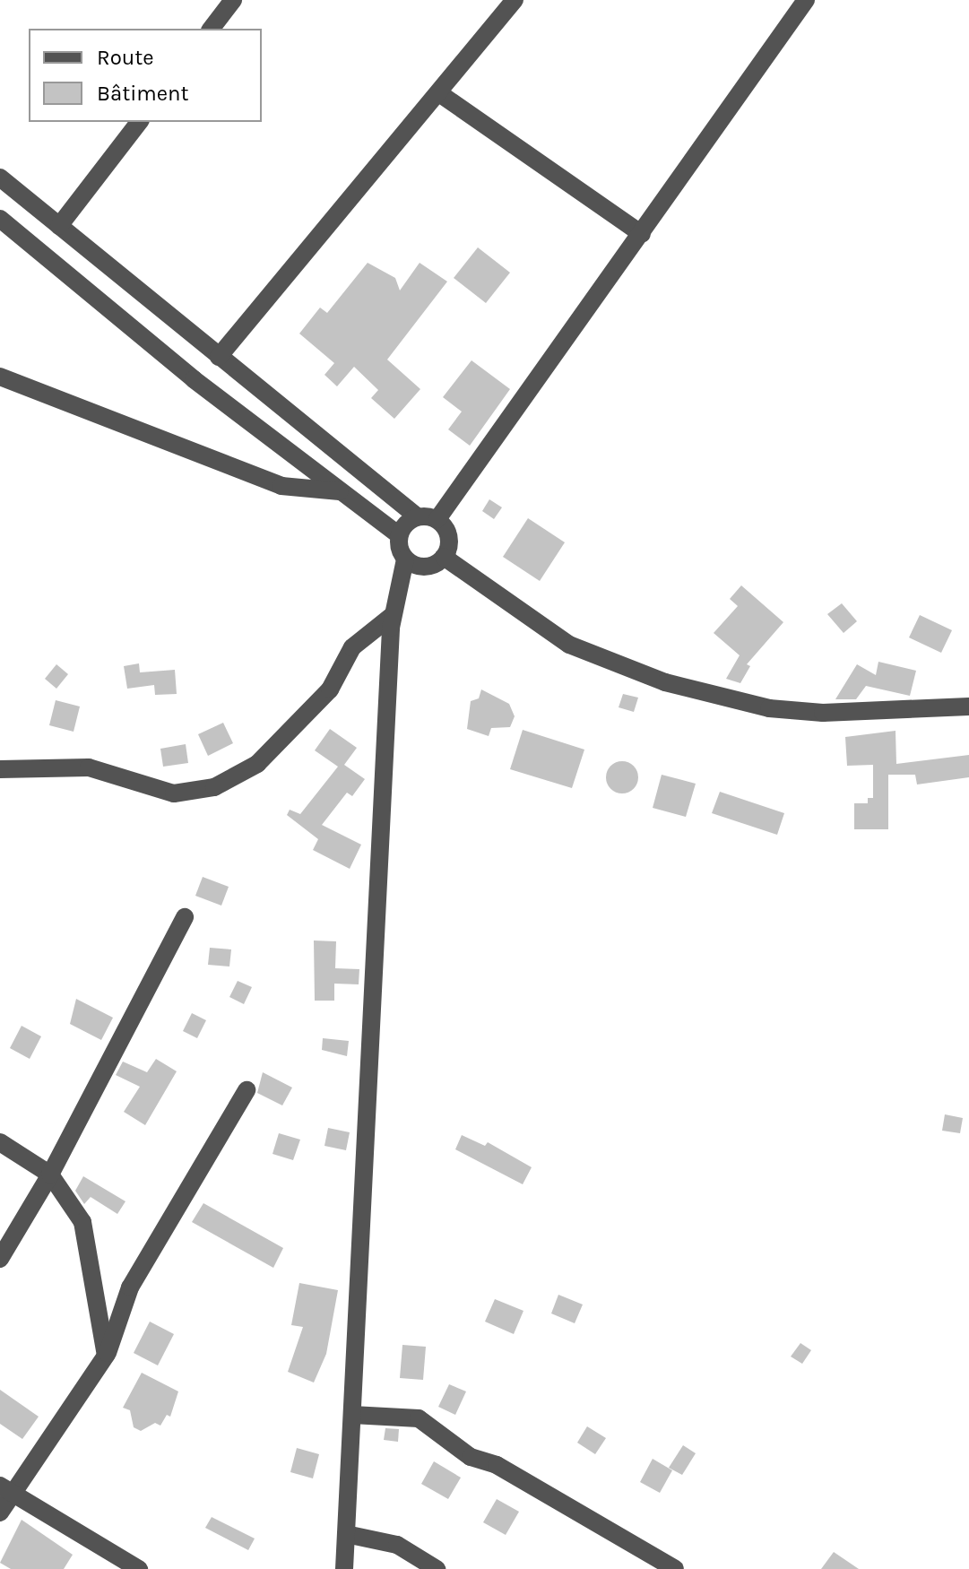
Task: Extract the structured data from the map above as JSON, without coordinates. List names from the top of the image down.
{
  "legend": ["Route", "Bâtiment"]
}
